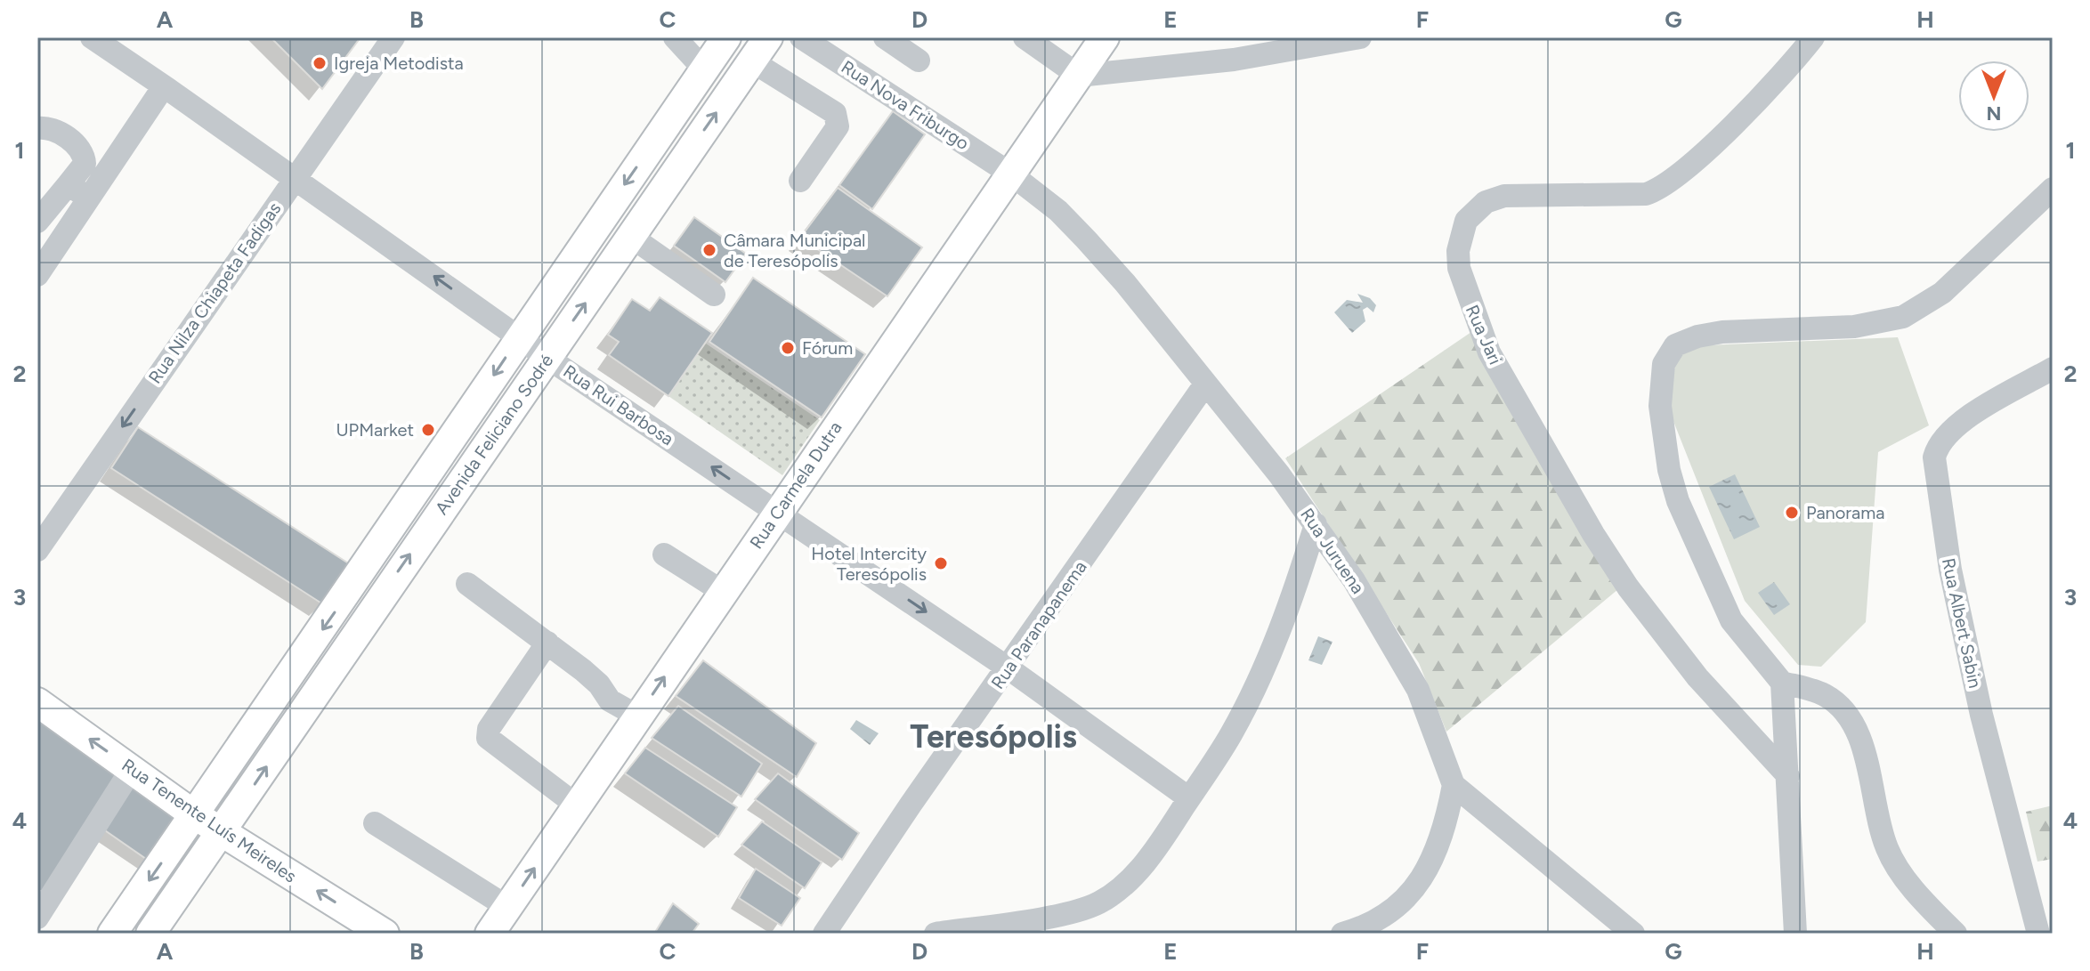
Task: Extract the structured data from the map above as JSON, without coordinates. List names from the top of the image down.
{
  "streets": {
    "main road": ["Avenida Feliciano Sodré", "Rua Carmela Dutra", "Rua Tenente Luís Meireles"],
    "street": [
      "Rua Nova Friburgo",
      "Rua Nilza Chiapeta Fadigas",
      "Rua Jari",
      "Rua Rui Barbosa",
      "Rua Juruena",
      "Rua Albert Sabin",
      "Rua Paranapanema"
    ]
  },
  "crossings": [
    ["Rua Nova Friburgo", "Rua Carmela Dutra"],
    ["Rua Nova Friburgo", "Rua Juruena"],
    ["Rua Nilza Chiapeta Fadigas", "Rua Rui Barbosa"],
    ["Rua Rui Barbosa", "Avenida Feliciano Sodré"],
    ["Rua Rui Barbosa", "Rua Carmela Dutra"],
    ["Rua Rui Barbosa", "Rua Paranapanema"],
    ["Avenida Feliciano Sodré", "Rua Tenente Luís Meireles"],
    ["Rua Carmela Dutra", "Rua Juruena"],
    ["Rua Juruena", "Rua Paranapanema"]
  ],
  "one_way": ["Rua Tenente Luís Meireles"],
  "districts": ["Teresópolis"],
  "places": [
    "Igreja Metodista",
    "Câmara Municipal de Teresópolis",
    "Fórum",
    "UPMarket",
    "Panorama",
    "Hotel Intercity Teresópolis"
  ],
  "north": "bottom",
  "grid": {
    "columns": [
      "A",
      "B",
      "C",
      "D",
      "E",
      "F",
      "G",
      "H"
    ],
    "rows": [
      "1",
      "2",
      "3",
      "4"
    ]
  }
}
